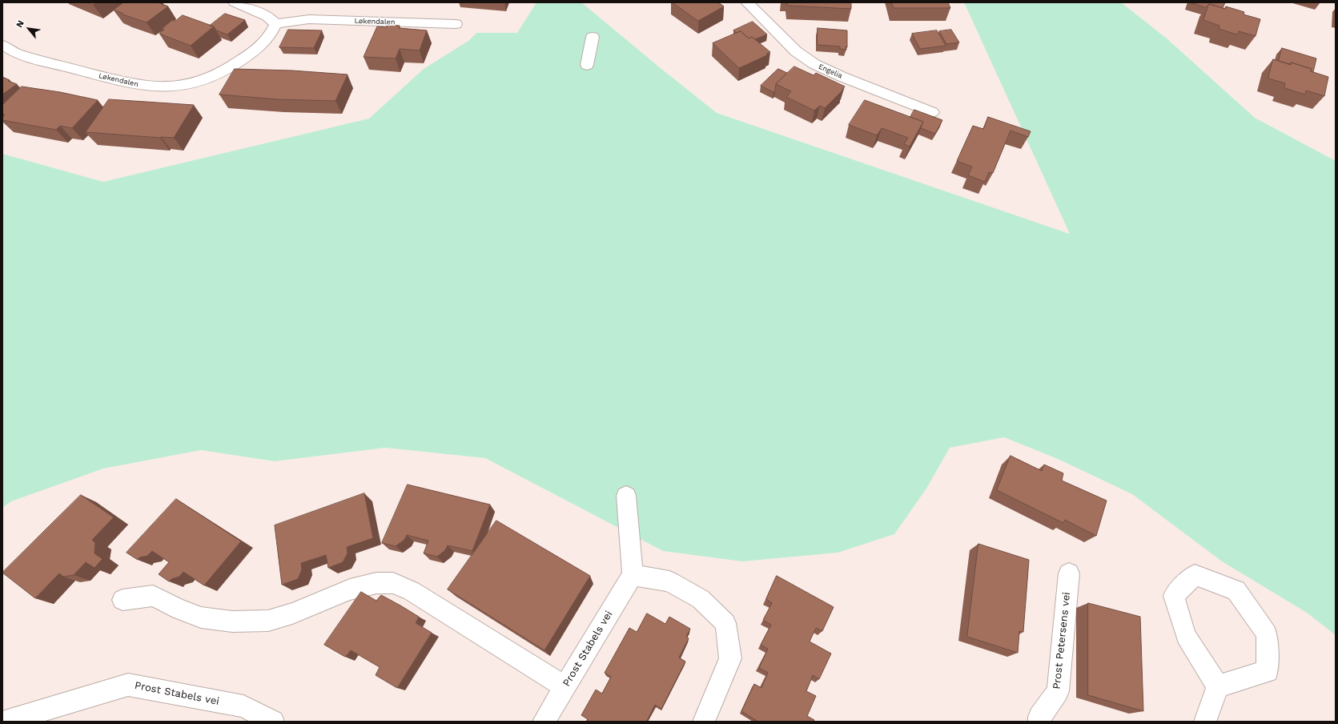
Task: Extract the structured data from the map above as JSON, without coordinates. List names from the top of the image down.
{
  "streets": {
    "street": [
      "Løkendalen",
      "Engelia",
      "Prost Petersens vei",
      "Prost Stabels vei"
    ]
  },
  "north": "top left"
}
